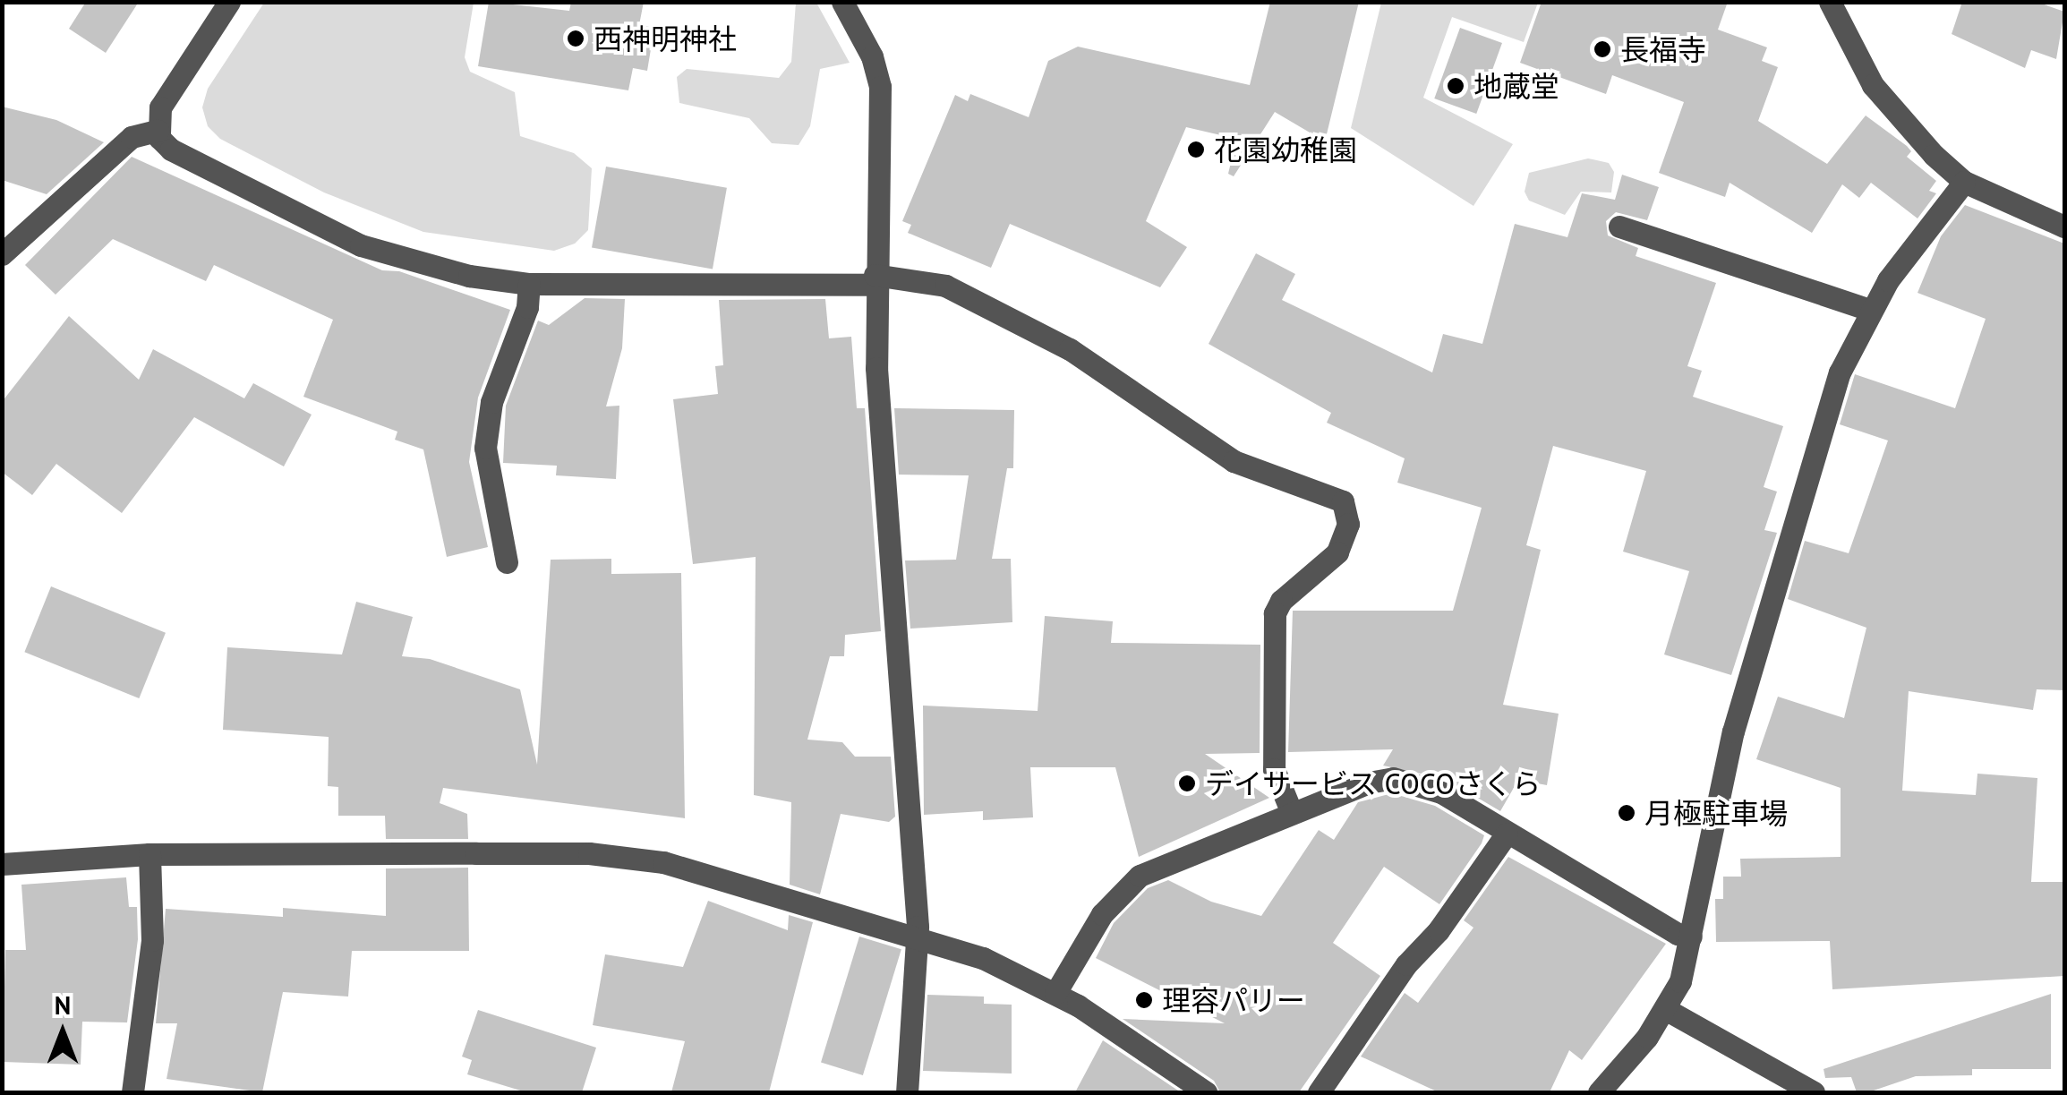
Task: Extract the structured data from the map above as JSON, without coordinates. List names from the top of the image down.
{
  "places": [
    "西神明神社",
    "長福寺",
    "地蔵堂",
    "花園幼稚園",
    "デイサービス COCOさくら",
    "月極駐車場",
    "理容パリー"
  ],
  "north": "top"
}
